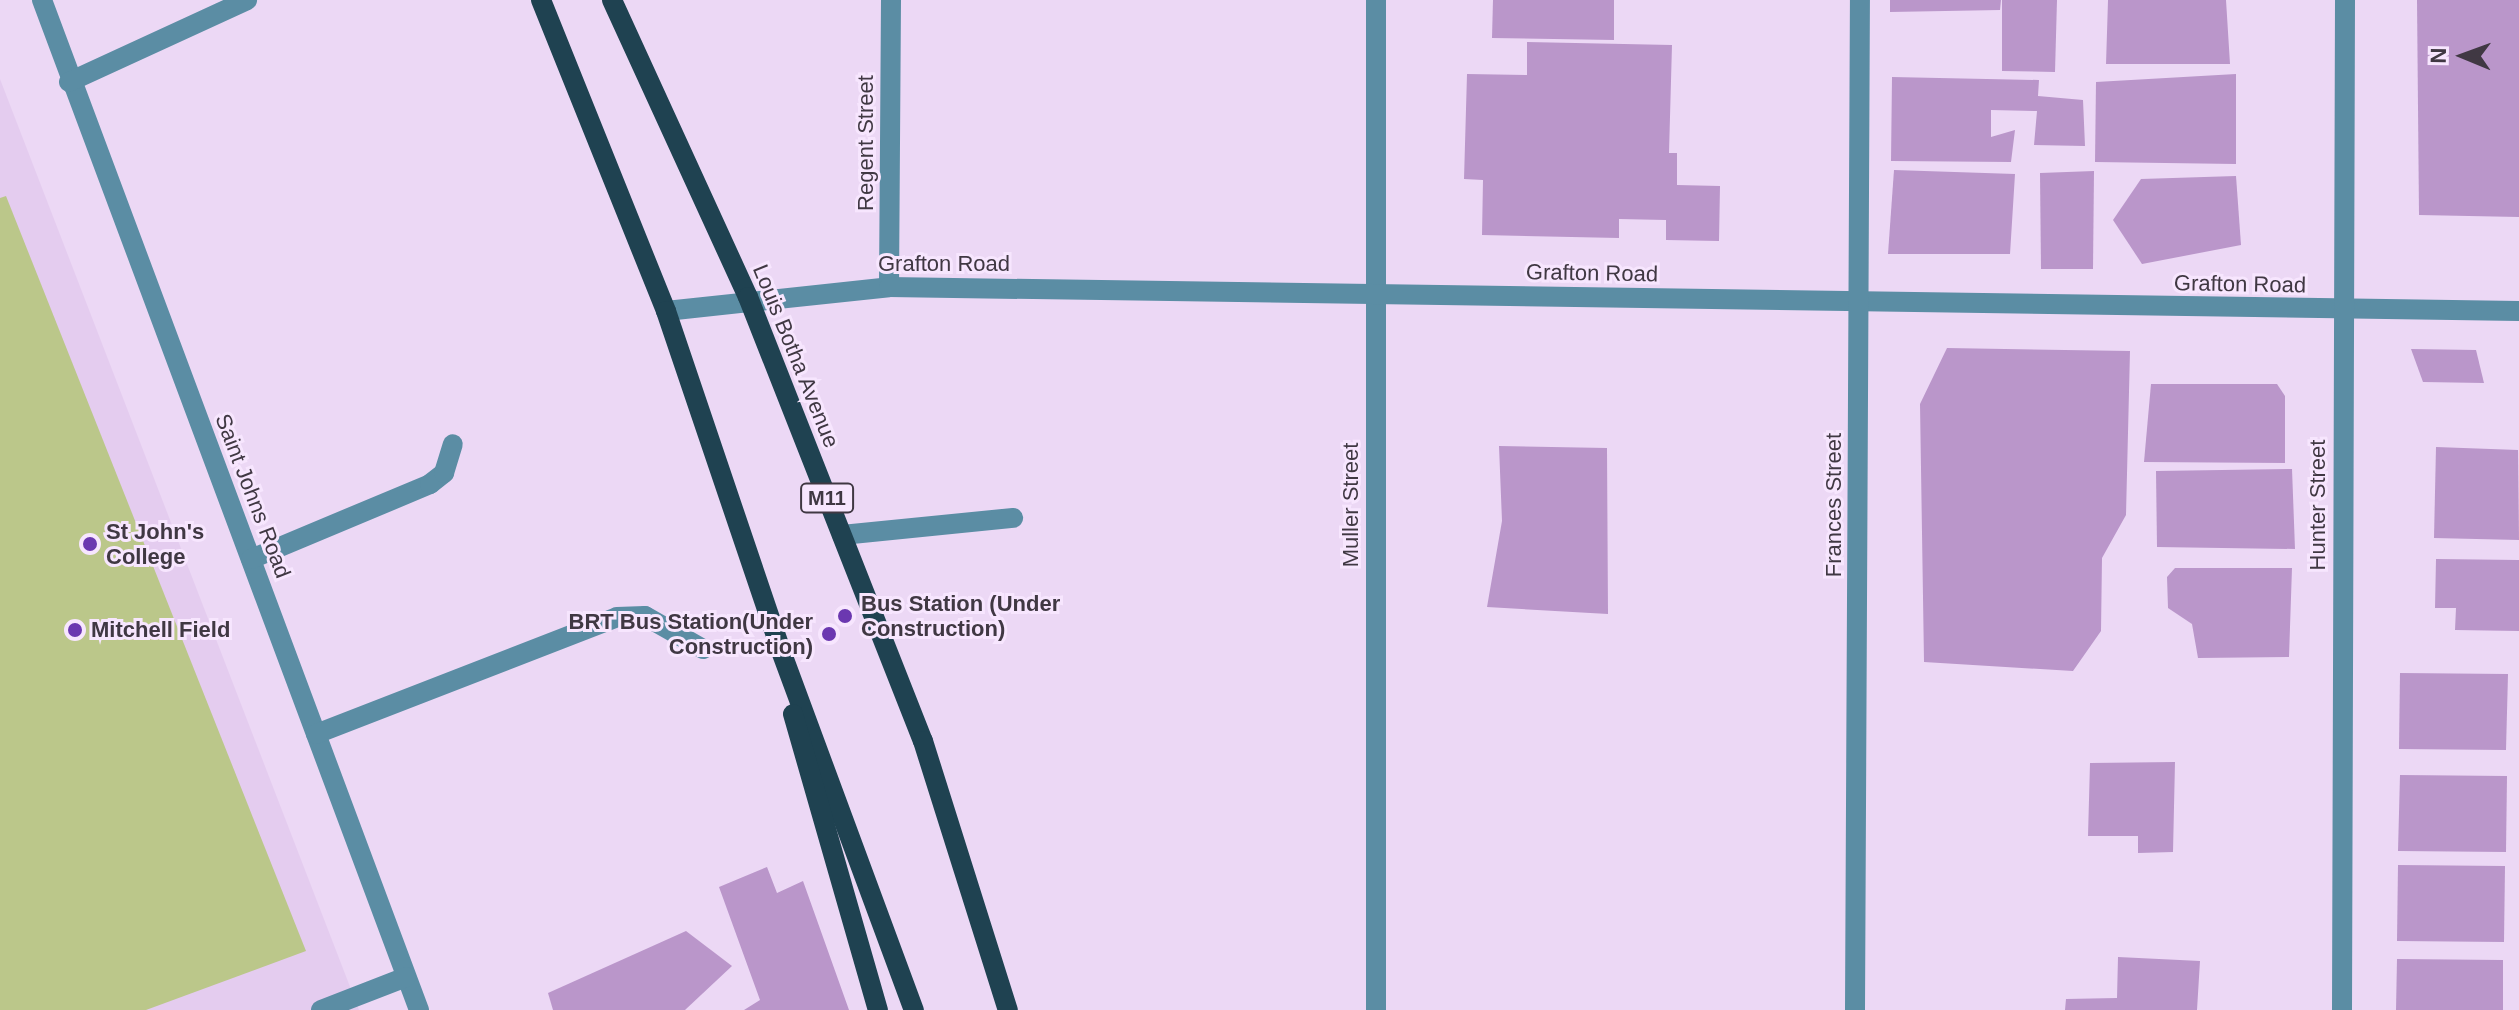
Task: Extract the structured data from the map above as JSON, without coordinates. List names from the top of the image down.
{
  "streets": {
    "main road": ["Louis Botha Avenue", "M11"],
    "street": [
      "Regent Street",
      "Grafton Road",
      "Saint Johns Road",
      "Muller Street",
      "Frances Street",
      "Hunter Street"
    ]
  },
  "crossings": [
    ["Regent Street", "Grafton Road"],
    ["Grafton Road", "Louis Botha Avenue"],
    ["Grafton Road", "Muller Street"],
    ["Grafton Road", "Frances Street"],
    ["Grafton Road", "Hunter Street"]
  ],
  "places": [
    "St John's College",
    "Bus Station (Under Construction)",
    "Mitchell Field",
    "BRT Bus Station(Under Construction)"
  ],
  "north": "left"
}
